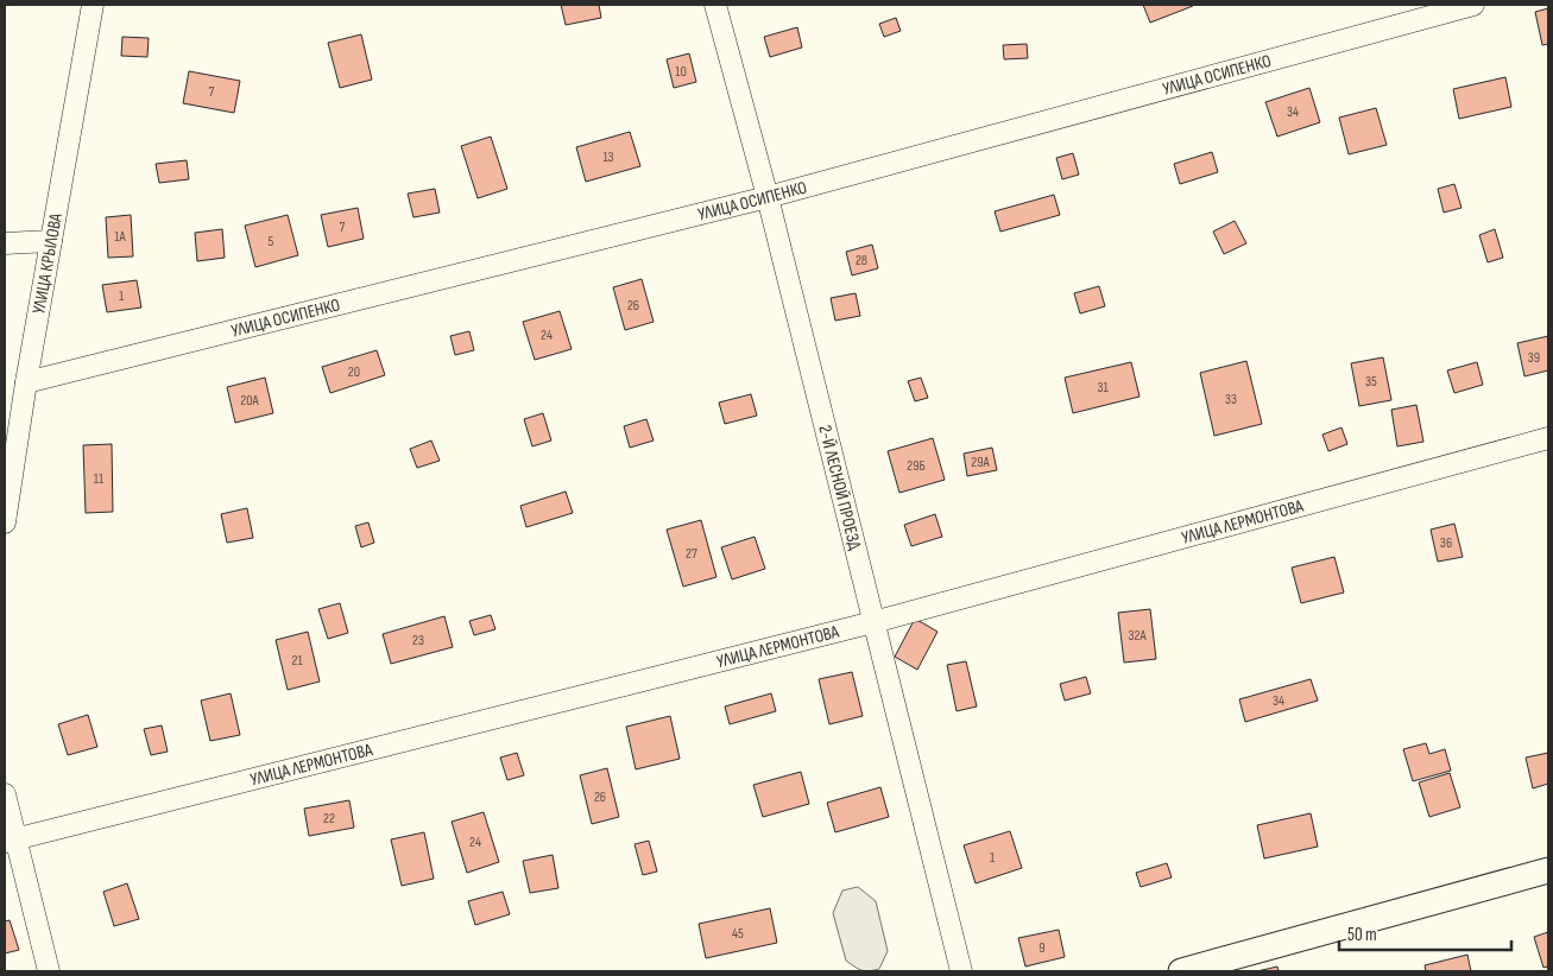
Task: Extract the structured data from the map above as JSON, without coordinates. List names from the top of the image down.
{
  "streets": {
    "street": [
      "УЛИЦА ОСИПЕНКО",
      "УЛИЦА КРЫЛОВА",
      "2-Й ЛЕСНОЙ ПРОЕЗД",
      "УЛИЦА ЛЕРМОНТОВА"
    ]
  },
  "crossings": [
    ["УЛИЦА ОСИПЕНКО", "УЛИЦА КРЫЛОВА"],
    ["УЛИЦА ОСИПЕНКО", "2-Й ЛЕСНОЙ ПРОЕЗД"],
    ["2-Й ЛЕСНОЙ ПРОЕЗД", "УЛИЦА ЛЕРМОНТОВА"]
  ],
  "house_numbers": [
    "10",
    "7",
    "34",
    "13",
    "7",
    "1А",
    "5",
    "28",
    "1",
    "26",
    "24",
    "39",
    "20",
    "35",
    "31",
    "33",
    "20А",
    "29А",
    "29Б",
    "11",
    "36",
    "27",
    "32А",
    "23",
    "21",
    "34",
    "26",
    "22",
    "24",
    "1",
    "45",
    "9"
  ],
  "scale_bar": "50 m"
}
